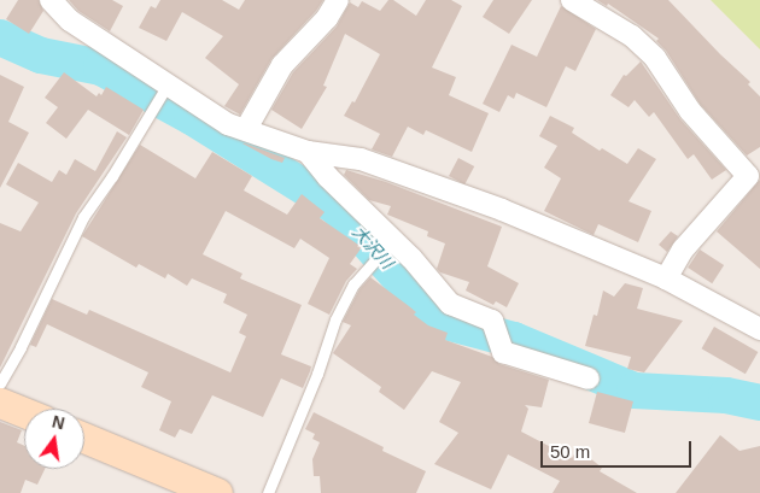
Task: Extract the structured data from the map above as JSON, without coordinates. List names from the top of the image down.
{
  "water": ["大沢川"],
  "scale_bar": "50 m",
  "north": "top"
}
